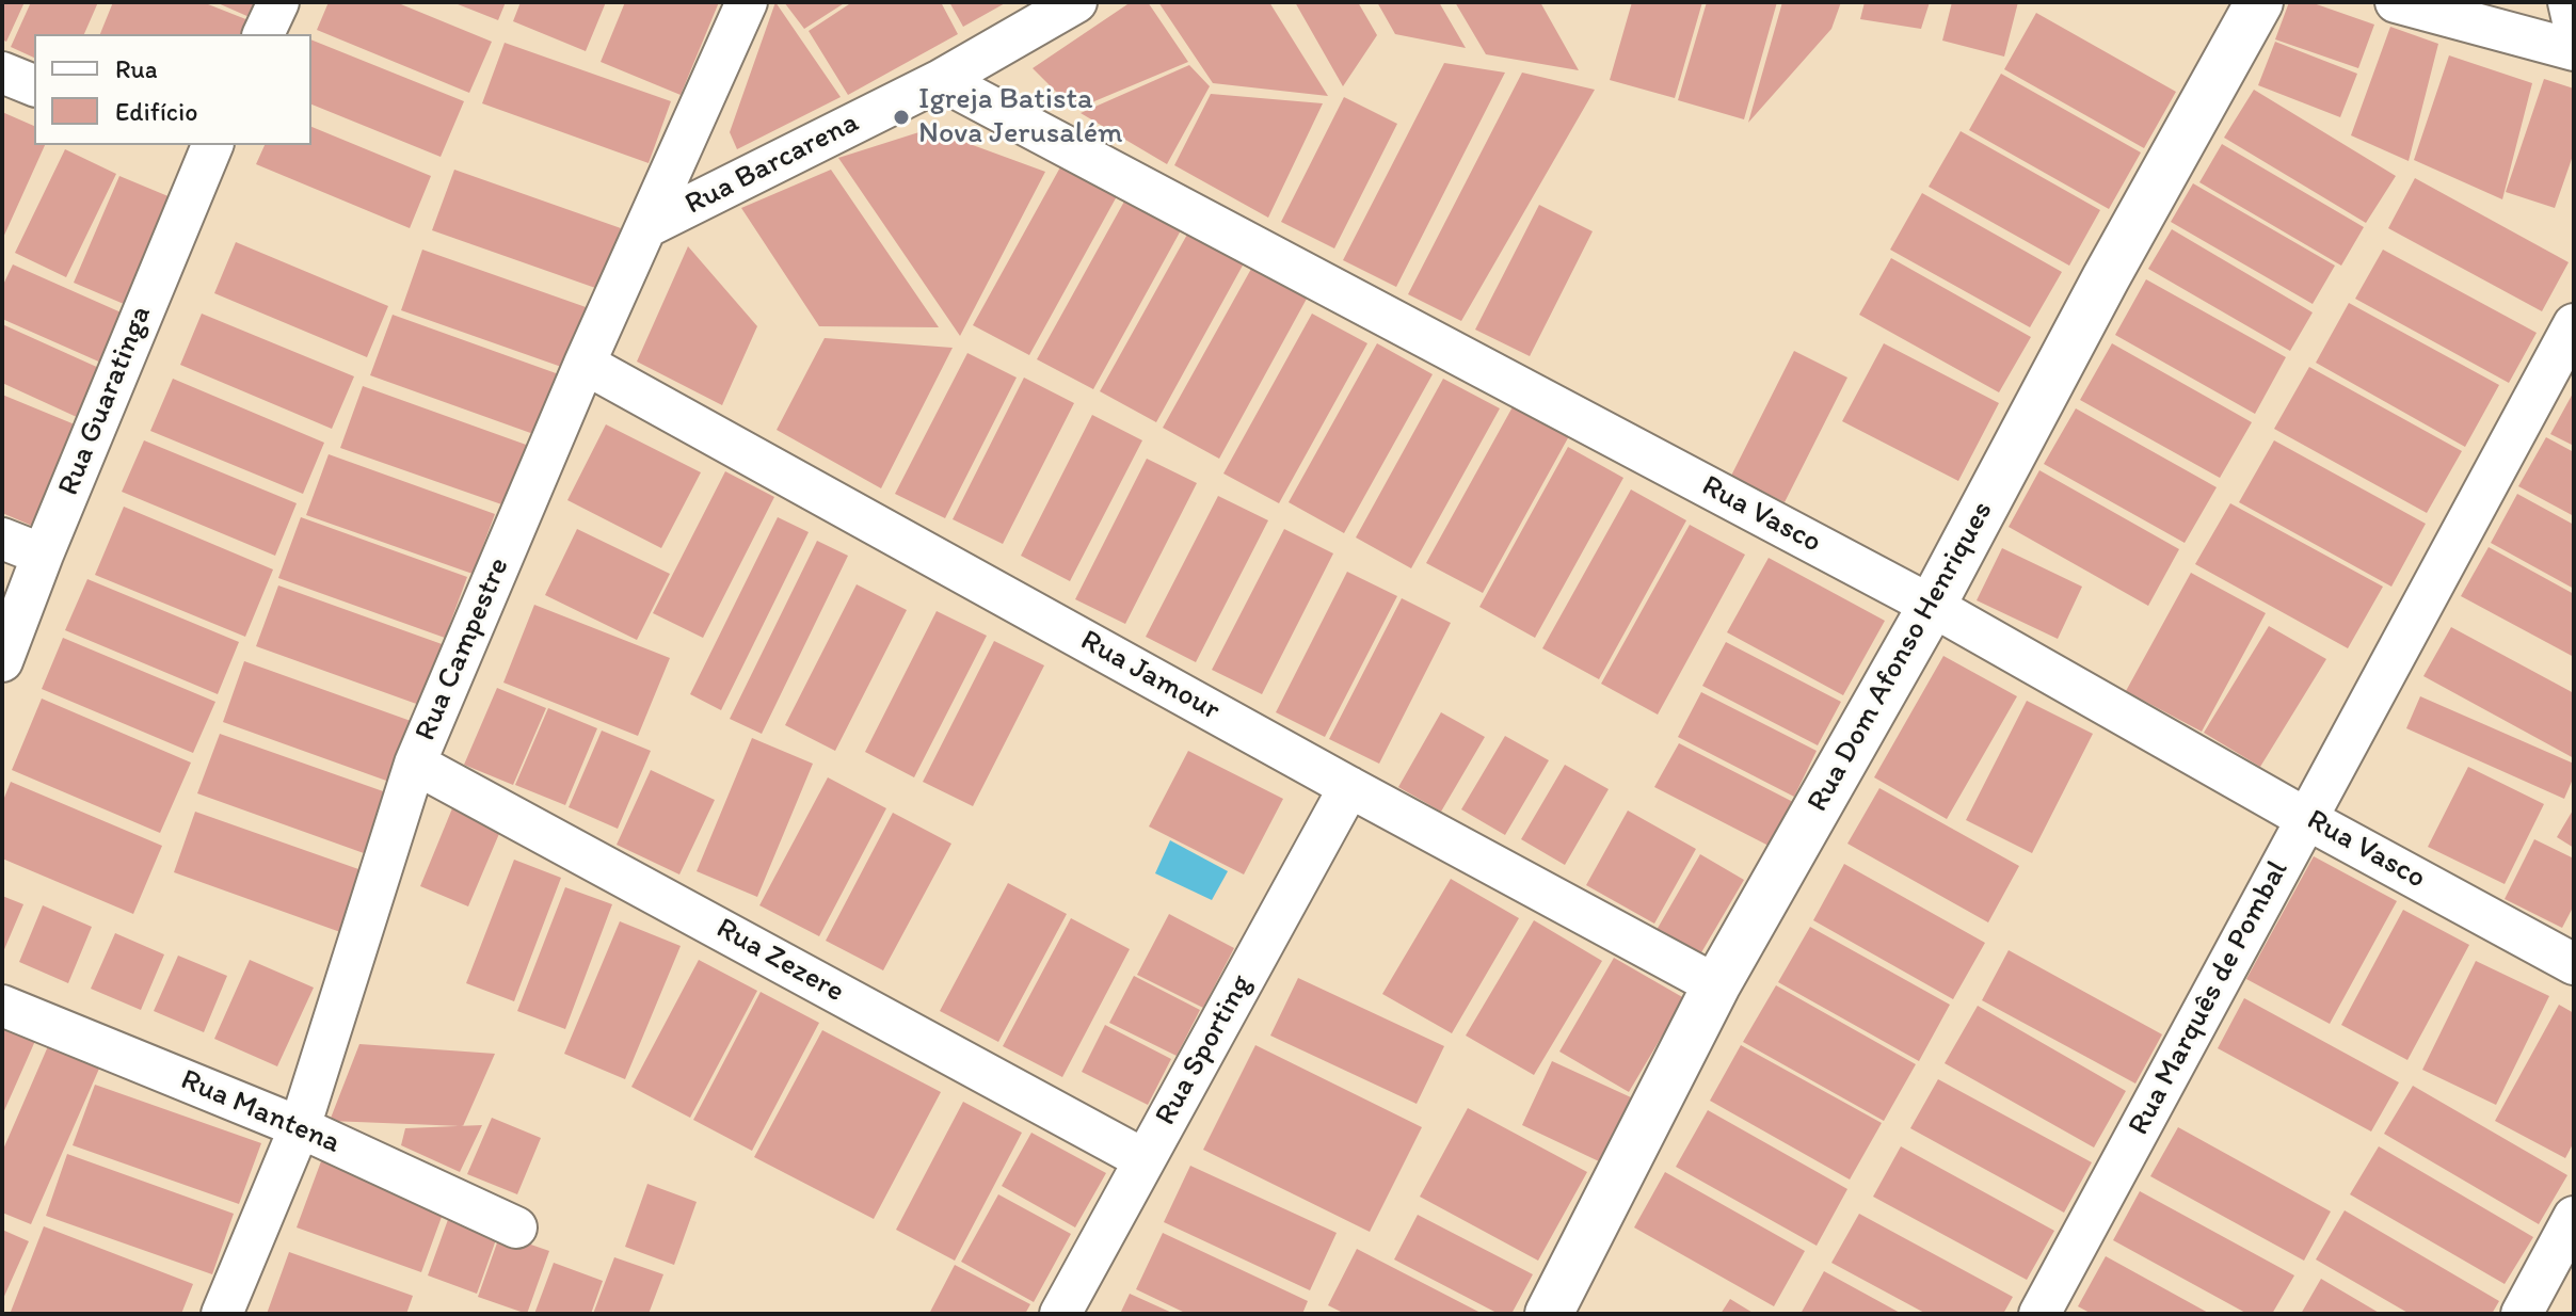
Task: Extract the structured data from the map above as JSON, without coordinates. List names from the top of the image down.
{
  "streets": {
    "street": [
      "Rua Barcarena",
      "Rua Guaratinga",
      "Rua Vasco",
      "Rua Campestre",
      "Rua Dom Afonso Henriques",
      "Rua Jamour",
      "Rua Zezere",
      "Rua Marquês de Pombal",
      "Rua Sporting",
      "Rua Mantena"
    ]
  },
  "crossings": [
    ["Rua Barcarena", "Rua Vasco"],
    ["Rua Barcarena", "Rua Campestre"],
    ["Rua Vasco", "Rua Dom Afonso Henriques"],
    ["Rua Vasco", "Rua Marquês de Pombal"],
    ["Rua Campestre", "Rua Jamour"],
    ["Rua Campestre", "Rua Zezere"],
    ["Rua Campestre", "Rua Mantena"],
    ["Rua Dom Afonso Henriques", "Rua Jamour"],
    ["Rua Jamour", "Rua Sporting"],
    ["Rua Zezere", "Rua Sporting"]
  ],
  "places": ["Igreja Batista Nova Jerusalém"],
  "legend": ["Rua", "Edifício"]
}
